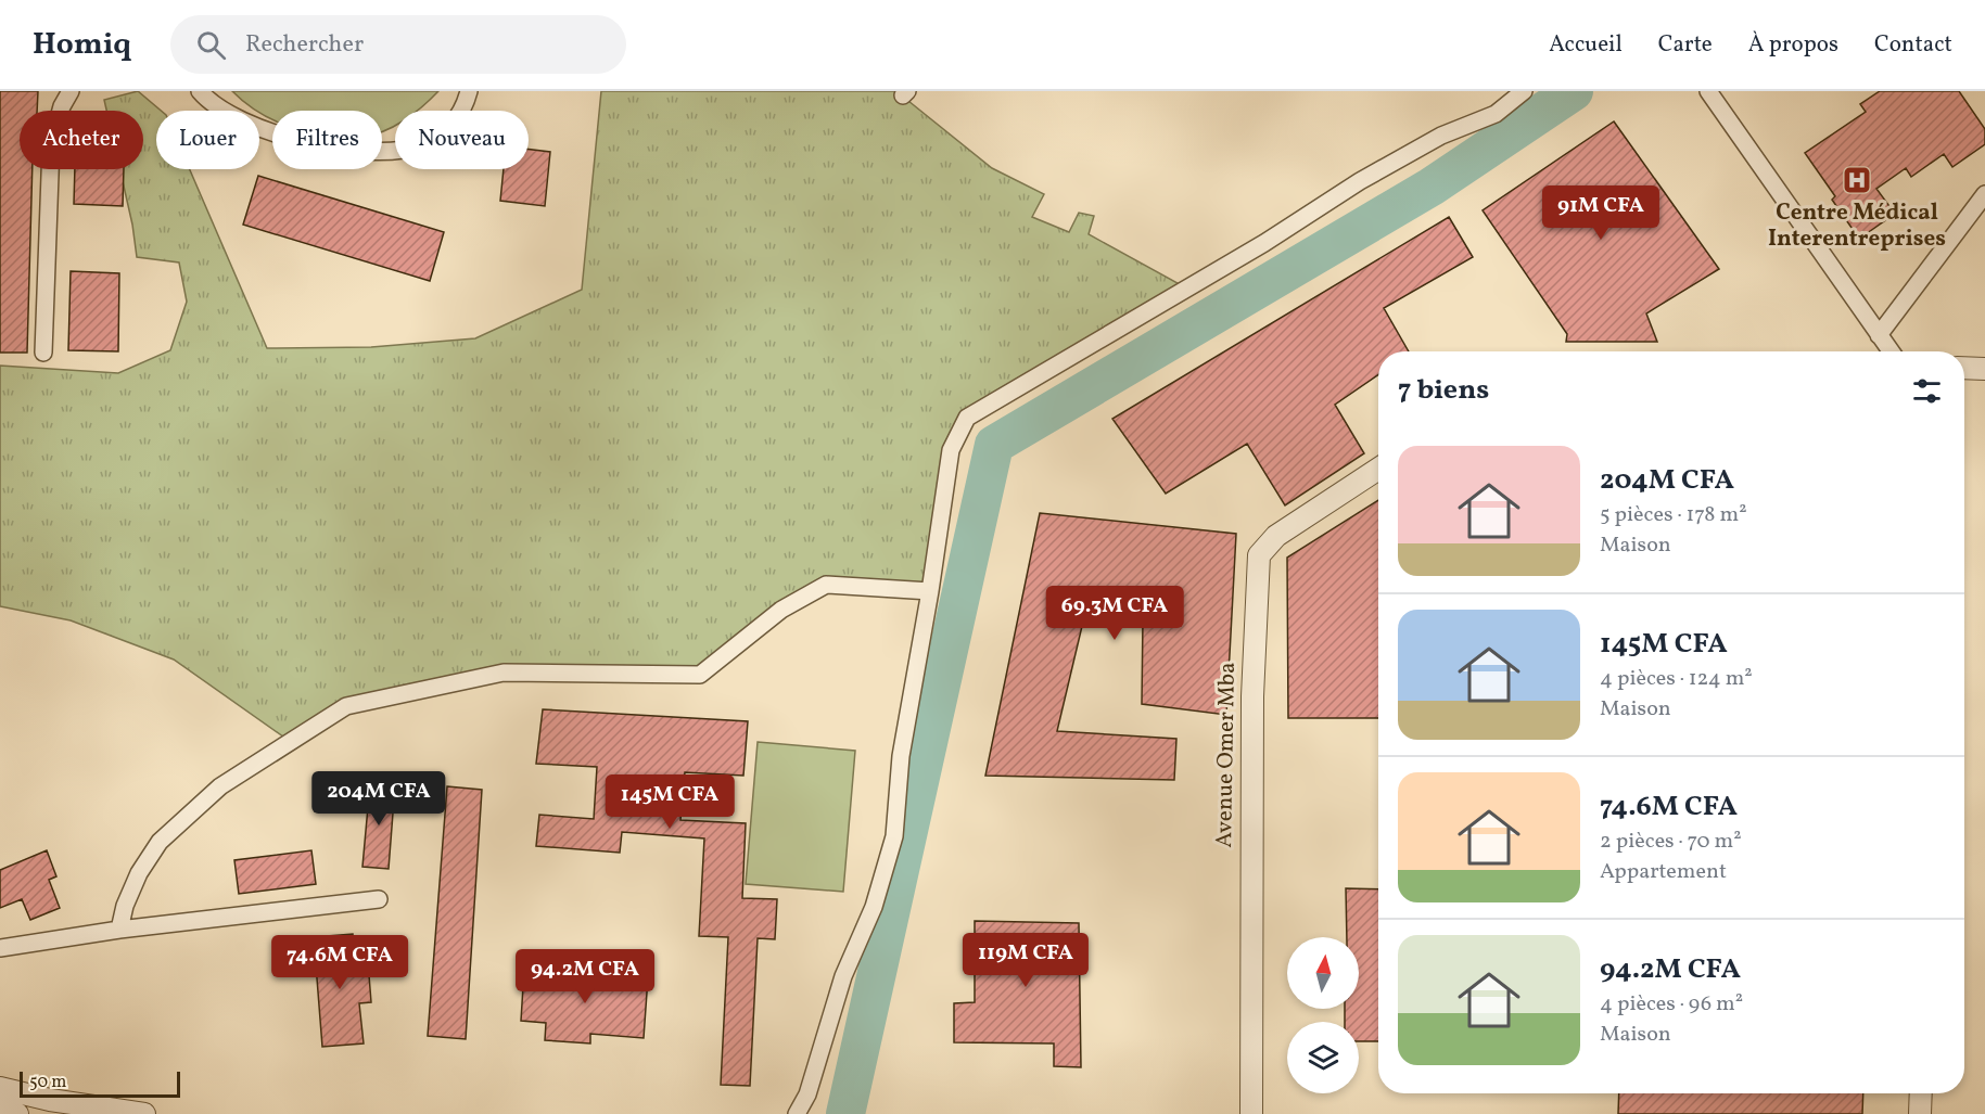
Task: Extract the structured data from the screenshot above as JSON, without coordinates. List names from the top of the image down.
{
  "streets": {
    "street": ["Avenue Omer Mba"]
  },
  "places": {
    "hospital": ["Centre Médical Interentreprises"]
  },
  "scale_bar": "50 m",
  "north": "top",
  "page": {
    "header": "Homiq",
    "search": "Rechercher",
    "nav": [
      "Accueil",
      "Carte",
      "À propos",
      "Contact"
    ],
    "chip": [
      "Acheter",
      "Louer",
      "Filtres",
      "Nouveau"
    ],
    "price": [
      "91M CFA",
      "69.3M CFA",
      "204M CFA",
      "145M CFA",
      "119M CFA",
      "74.6M CFA",
      "94.2M CFA"
    ],
    "heading": "7 biens",
    "list": [
      {
        "name": "204M CFA",
        "note": "5 pièces · 178 m² · Maison"
      },
      {
        "name": "145M CFA",
        "note": "4 pièces · 124 m² · Maison"
      },
      {
        "name": "74.6M CFA",
        "note": "2 pièces · 70 m² · Appartement"
      },
      {
        "name": "94.2M CFA",
        "note": "4 pièces · 96 m² · Maison"
      }
    ],
    "scale": "50 m"
  }
}
